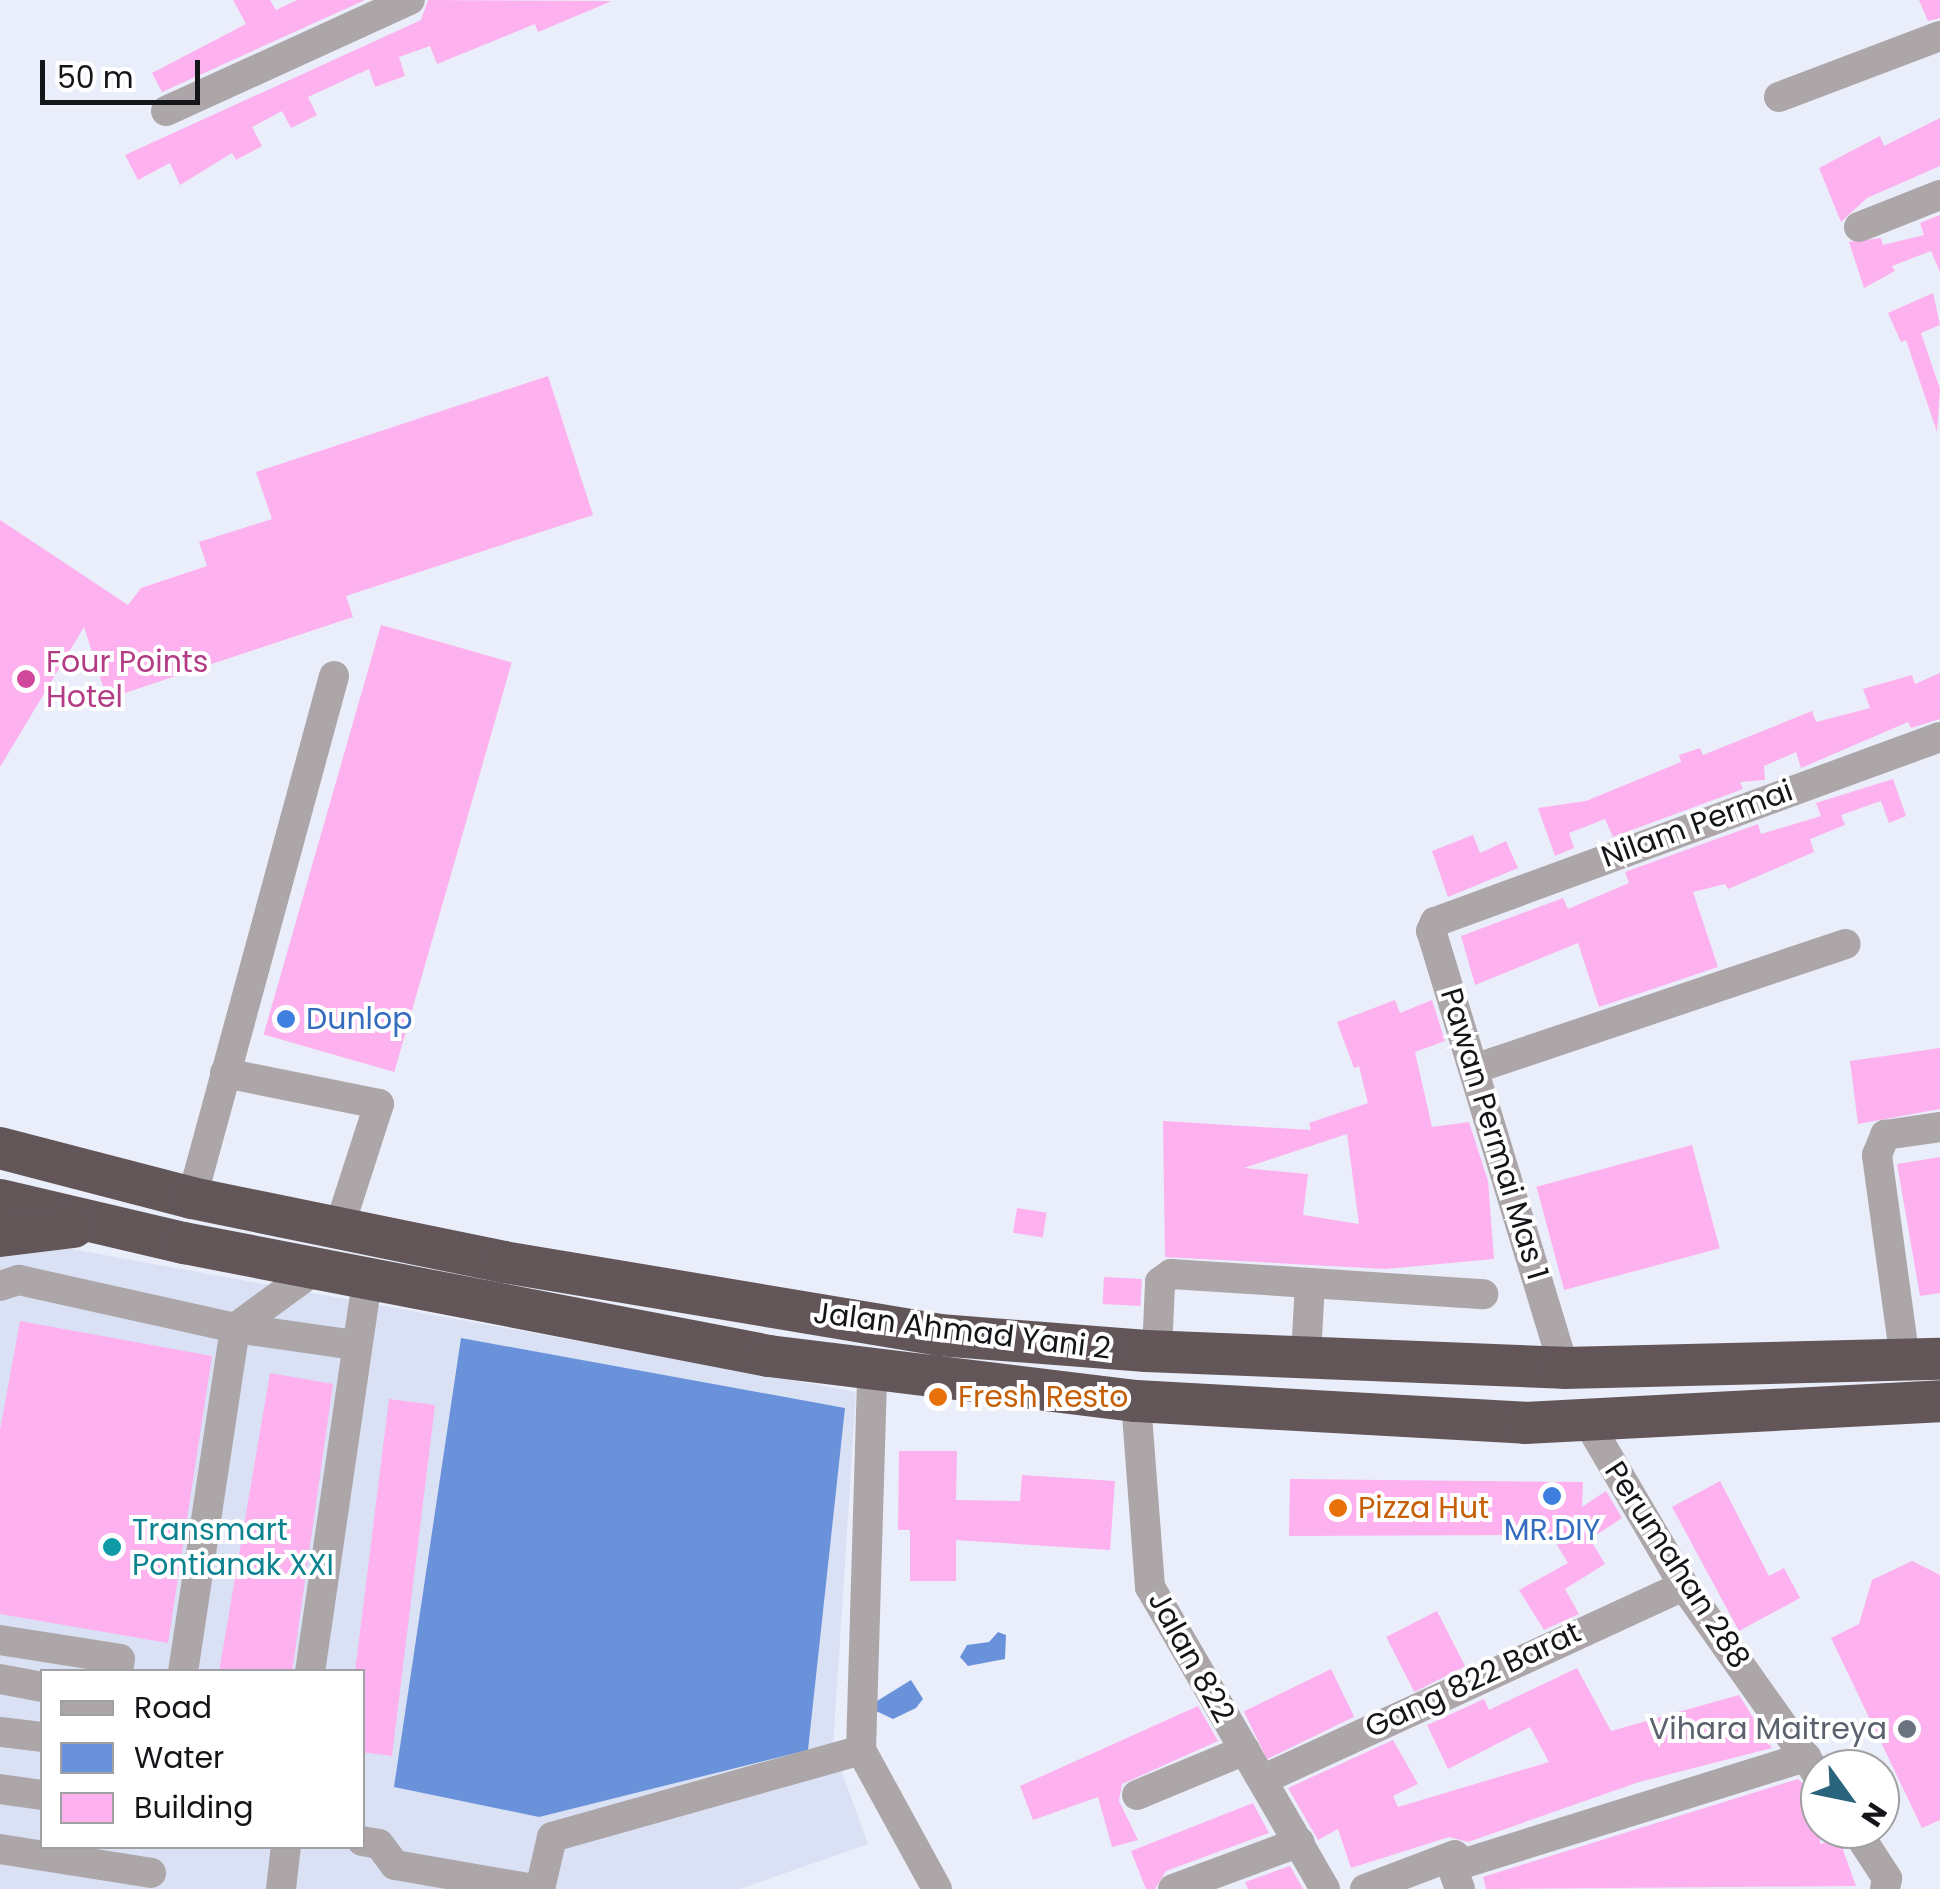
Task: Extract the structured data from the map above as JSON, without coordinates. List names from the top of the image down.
{
  "streets": {
    "highway": ["Jalan Ahmad Yani 2"],
    "street": [
      "Nilam Permai",
      "Pawan Permai Mas 1",
      "Perumahan 288",
      "Jalan 822",
      "Gang 822 Barat"
    ]
  },
  "crossings": [
    ["Nilam Permai", "Pawan Permai Mas 1"],
    ["Pawan Permai Mas 1", "Jalan Ahmad Yani 2"],
    ["Jalan Ahmad Yani 2", "Perumahan 288"],
    ["Jalan Ahmad Yani 2", "Jalan 822"],
    ["Perumahan 288", "Gang 822 Barat"],
    ["Jalan 822", "Gang 822 Barat"]
  ],
  "places": [
    "Four Points Hotel",
    "Dunlop",
    "Fresh Resto",
    "MR.DIY",
    "Pizza Hut",
    "Transmart Pontianak XXI",
    "Vihara Maitreya"
  ],
  "legend": ["Road", "Water", "Building"],
  "scale_bar": "50 m",
  "north": "bottom right"
}
